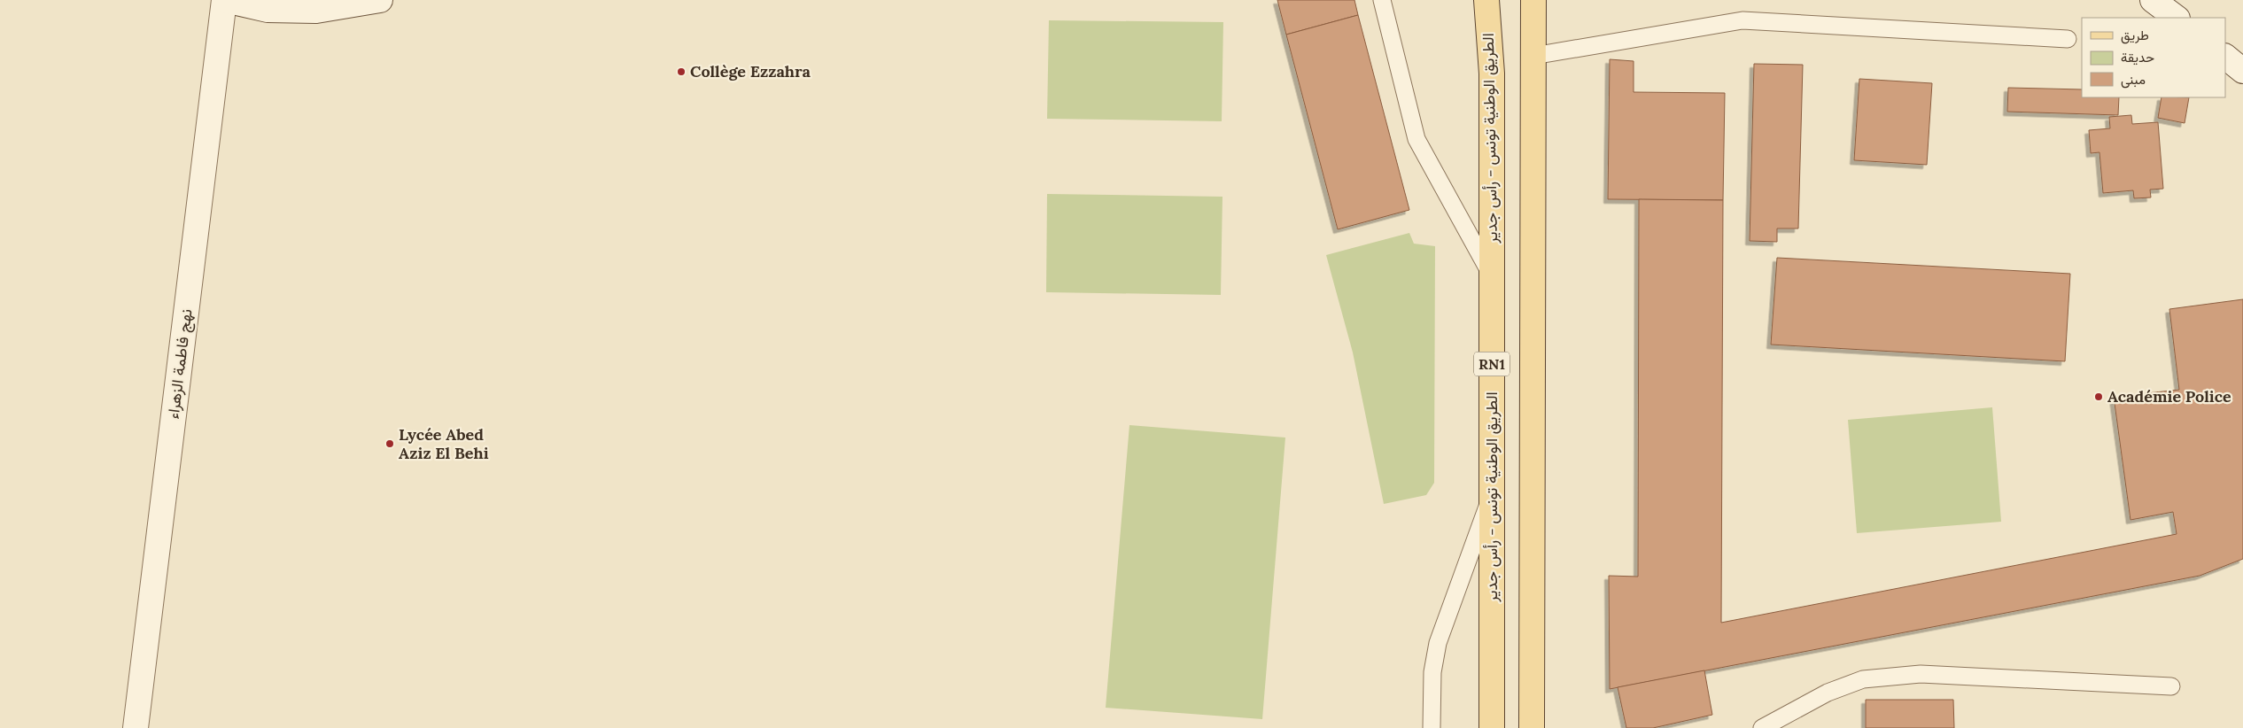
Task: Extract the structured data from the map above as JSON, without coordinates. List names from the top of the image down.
{
  "streets": {
    "main road": ["الطريق الوطنية تونس - رأس جدير", "RN1"],
    "street": ["نهج فاطمة الزهراء"]
  },
  "places": ["Collège Ezzahra", "Académie Police", "Lycée Abed Aziz El Behi"],
  "legend": ["طريق", "حديقة", "مبنى"]
}
